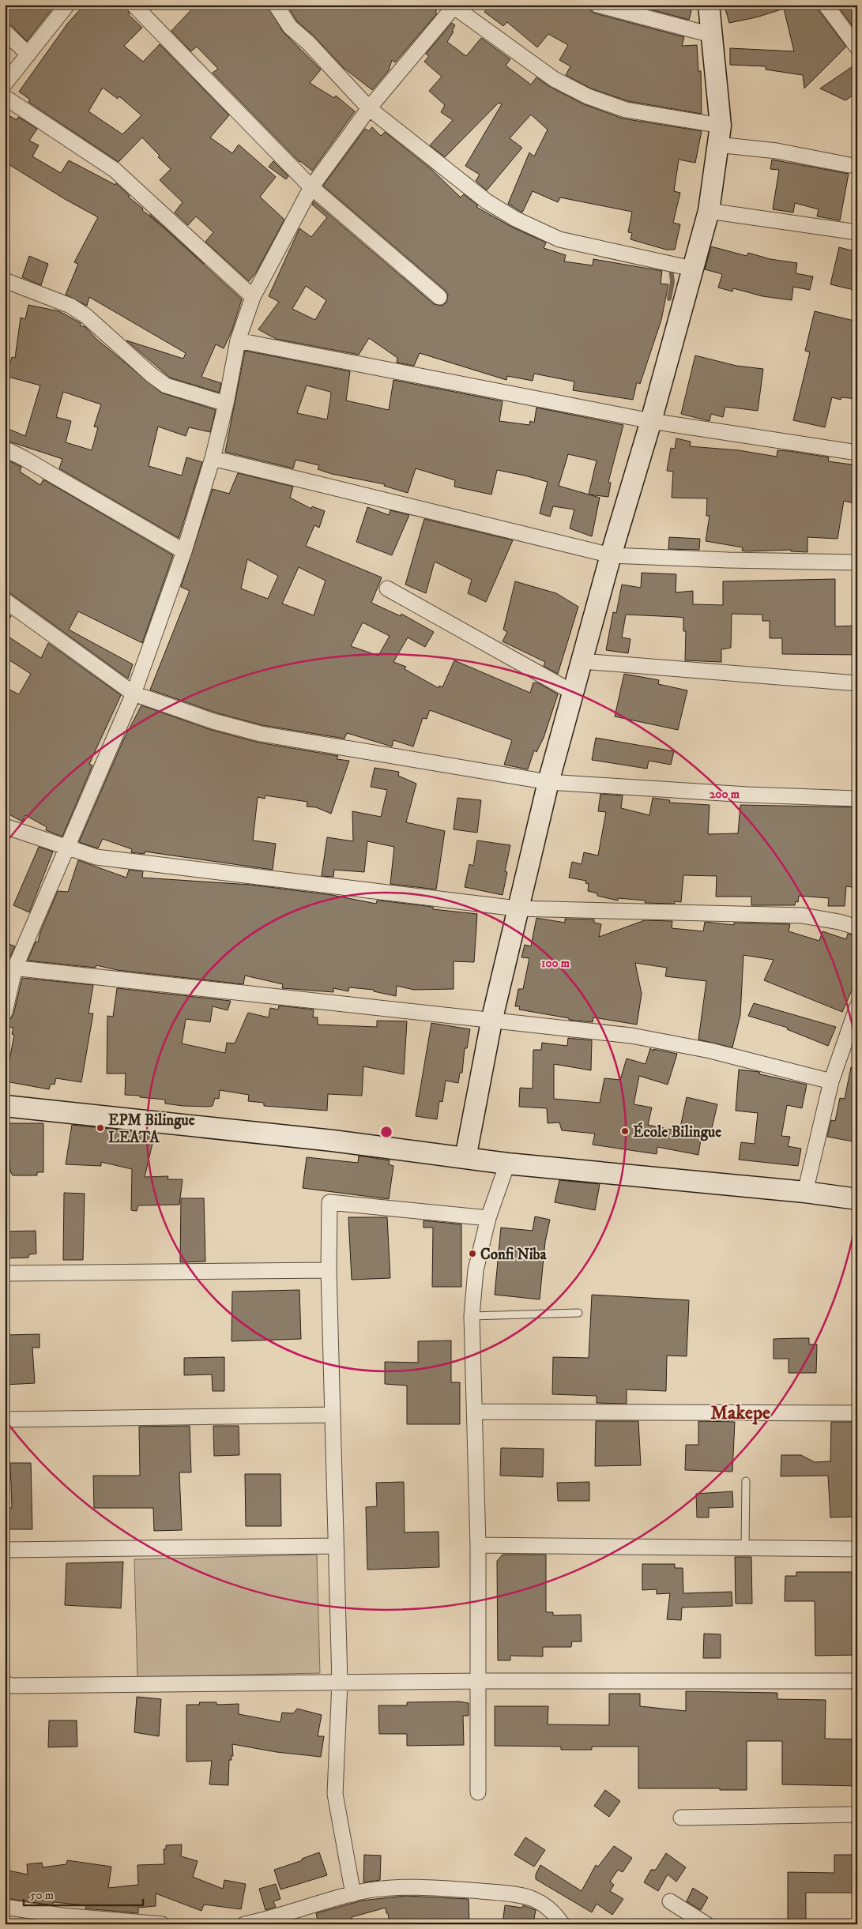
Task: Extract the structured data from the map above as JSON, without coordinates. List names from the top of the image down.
{
  "districts": ["Makepe"],
  "places": ["EPM Bilingue LEATA", "École Bilingue", "Confi Niba"],
  "scale_bar": "50 m",
  "rings": ["200 m", "100 m"]
}
